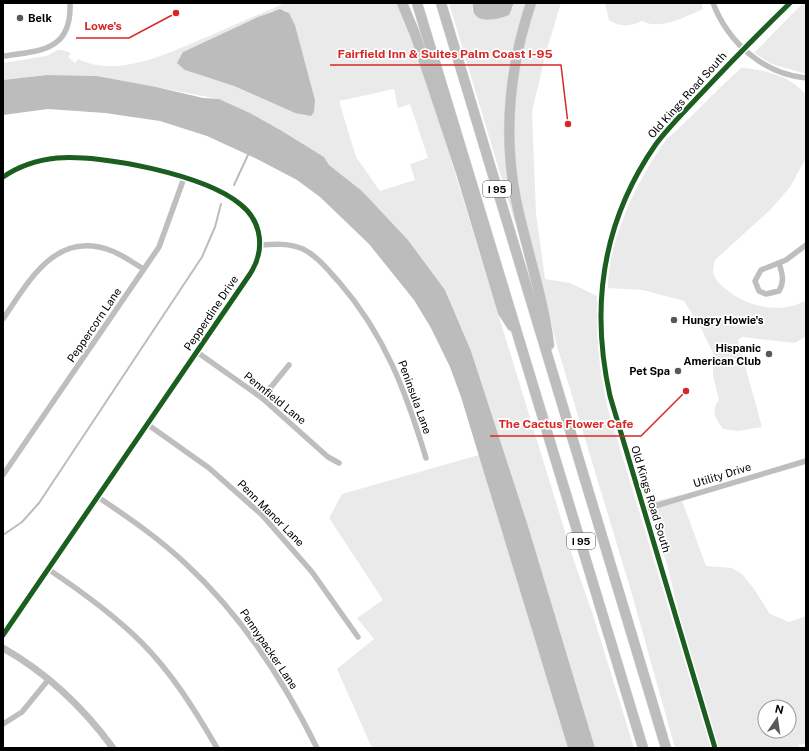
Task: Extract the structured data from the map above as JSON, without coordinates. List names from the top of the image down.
{
  "streets": {
    "highway": ["I 95"],
    "street": [
      "Old Kings Road South",
      "Pepperdine Drive",
      "Peppercorn Lane",
      "Peninsula Lane",
      "Pennfield Lane",
      "Utility Drive",
      "Penn Manor Lane",
      "Pennypacker Lane"
    ]
  },
  "crossings": [
    ["Old Kings Road South", "Utility Drive"],
    ["Pepperdine Drive", "Peppercorn Lane"],
    ["Pepperdine Drive", "Peninsula Lane"],
    ["Pepperdine Drive", "Pennfield Lane"],
    ["Pepperdine Drive", "Penn Manor Lane"],
    ["Pepperdine Drive", "Pennypacker Lane"]
  ],
  "places": [
    "Lowe's",
    "Belk",
    "Fairfield Inn & Suites Palm Coast I-95",
    "Hungry Howie's",
    "Hispanic American Club",
    "Pet Spa",
    "The Cactus Flower Cafe"
  ],
  "north": "top"
}
